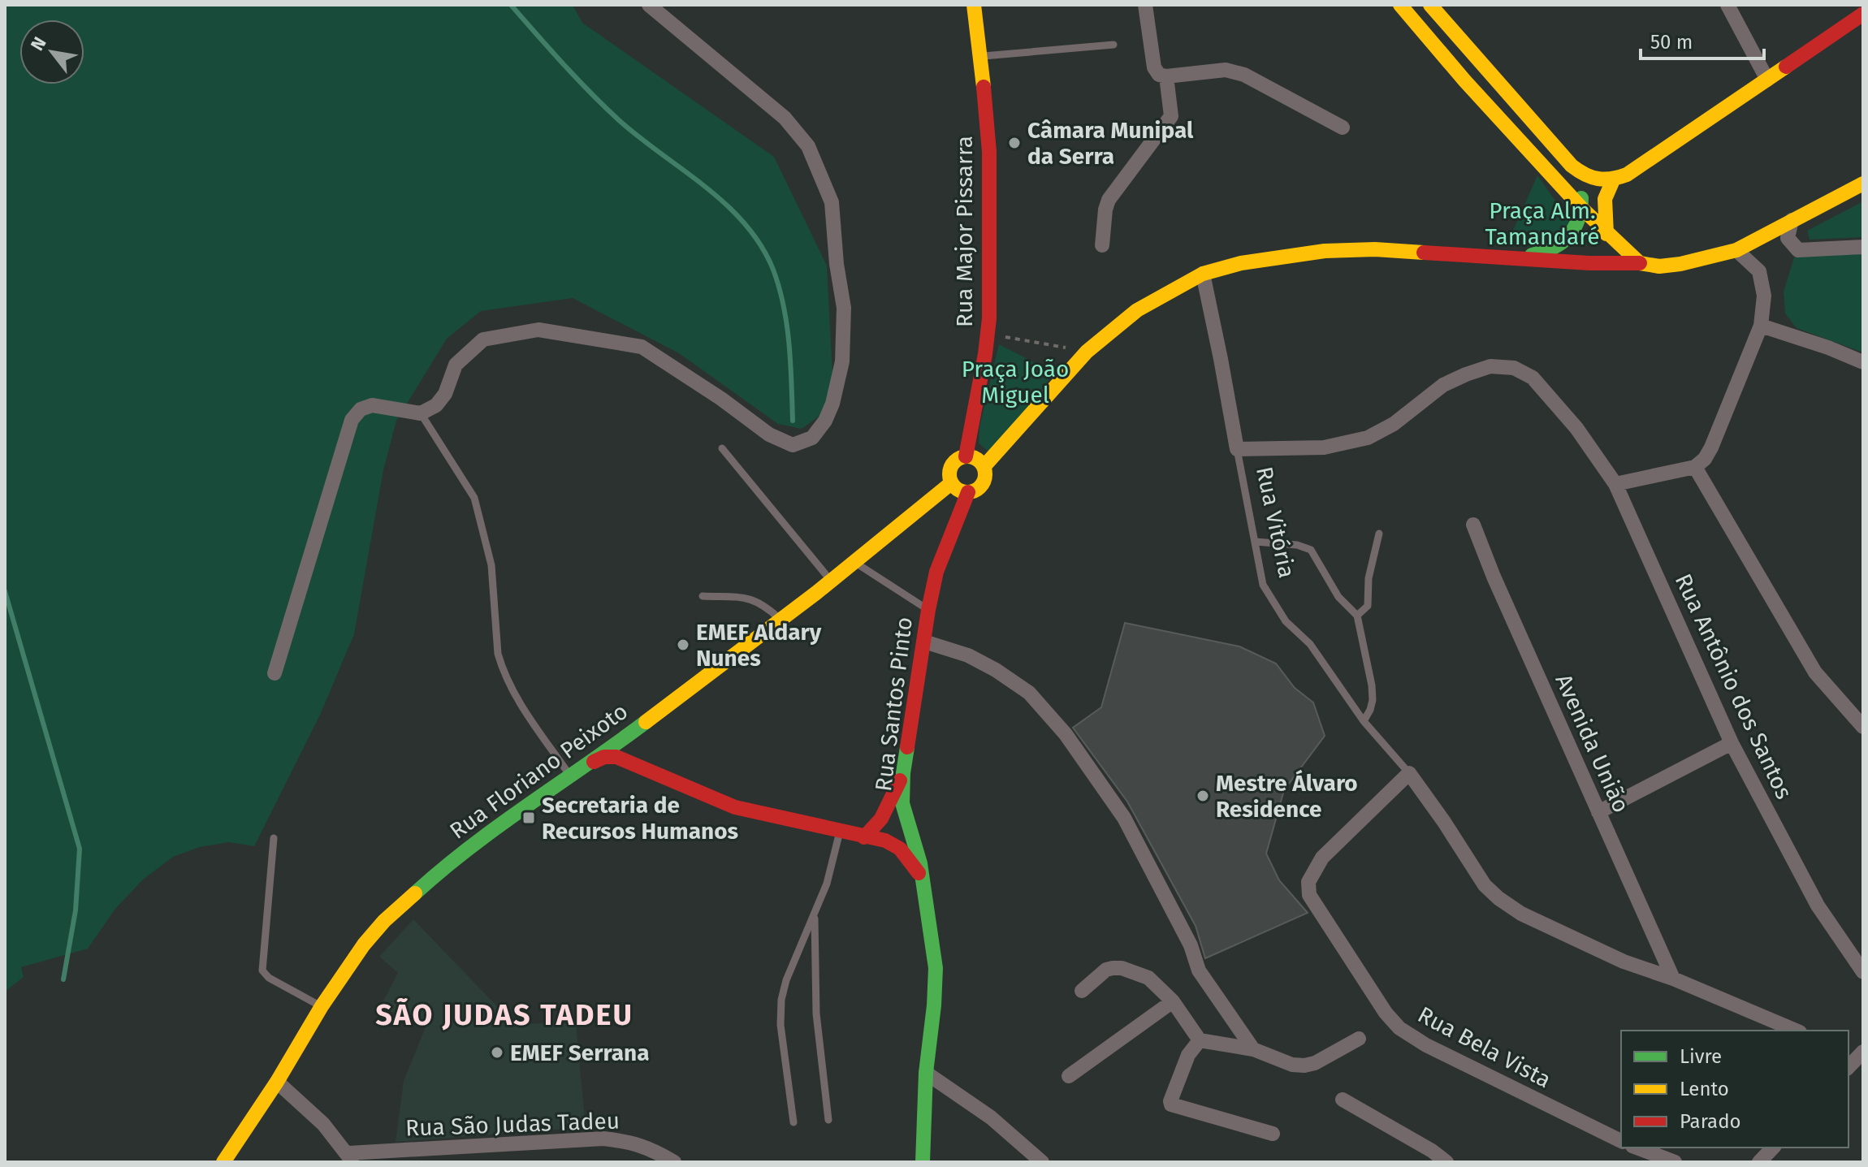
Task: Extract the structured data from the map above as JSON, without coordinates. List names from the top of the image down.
{
  "streets": {
    "street": [
      "Rua Major Pissarra",
      "Rua Vitória",
      "Rua Antônio dos Santos",
      "Rua Santos Pinto",
      "Avenida União",
      "Rua Floriano Peixoto",
      "Rua Bela Vista",
      "Rua São Judas Tadeu"
    ]
  },
  "crossings": [
    ["Rua Major Pissarra", "Rua Santos Pinto"],
    ["Rua Major Pissarra", "Rua Floriano Peixoto"],
    ["Rua Vitória", "Rua Antônio dos Santos"],
    ["Rua Vitória", "Rua Bela Vista"],
    ["Rua Santos Pinto", "Rua Floriano Peixoto"]
  ],
  "districts": ["SÃO JUDAS TADEU"],
  "parks": ["Praça Alm. Tamandaré", "Praça João Miguel"],
  "places": {
    "other": [
      "Câmara Munipal da Serra",
      "EMEF Aldary Nunes",
      "Mestre Álvaro Residence",
      "EMEF Serrana"
    ],
    "transit": ["Secretaria de Recursos Humanos"]
  },
  "legend": ["Livre", "Lento", "Parado"],
  "scale_bar": "50 m",
  "north": "top left"
}
